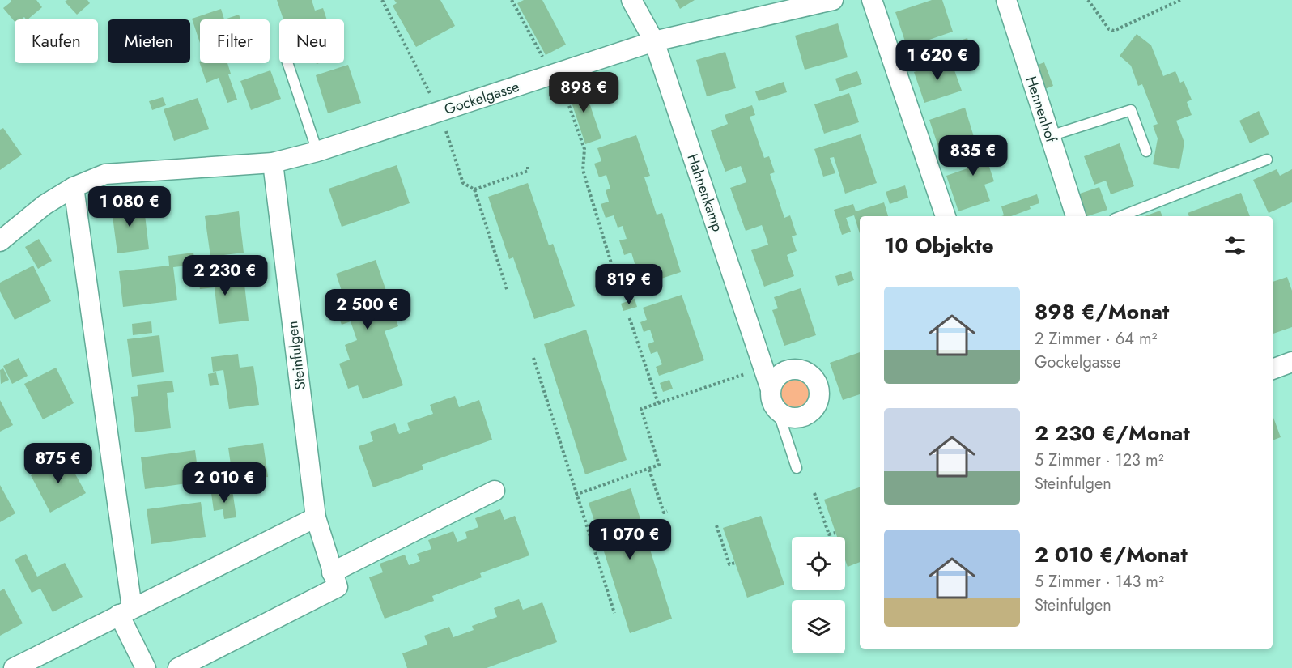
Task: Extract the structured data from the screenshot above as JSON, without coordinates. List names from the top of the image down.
{
  "streets": {
    "street": [
      "Gockelgasse",
      "Hennenhof",
      "Hahnenkamp",
      "Steinfulgen"
    ]
  },
  "crossings": [
    ["Gockelgasse", "Hahnenkamp"],
    ["Gockelgasse", "Steinfulgen"]
  ],
  "page": {
    "chip": [
      "Kaufen",
      "Mieten",
      "Filter",
      "Neu"
    ],
    "price": [
      "1 620 €",
      "898 €",
      "835 €",
      "1 080 €",
      "2 230 €",
      "819 €",
      "2 500 €",
      "875 €",
      "2 010 €",
      "1 070 €"
    ],
    "heading": "10 Objekte",
    "list": [
      {
        "name": "898 €/Monat",
        "note": "2 Zimmer · 64 m² · Gockelgasse"
      },
      {
        "name": "2 230 €/Monat",
        "note": "5 Zimmer · 123 m² · Steinfulgen"
      },
      {
        "name": "2 010 €/Monat",
        "note": "5 Zimmer · 143 m² · Steinfulgen"
      }
    ]
  }
}
